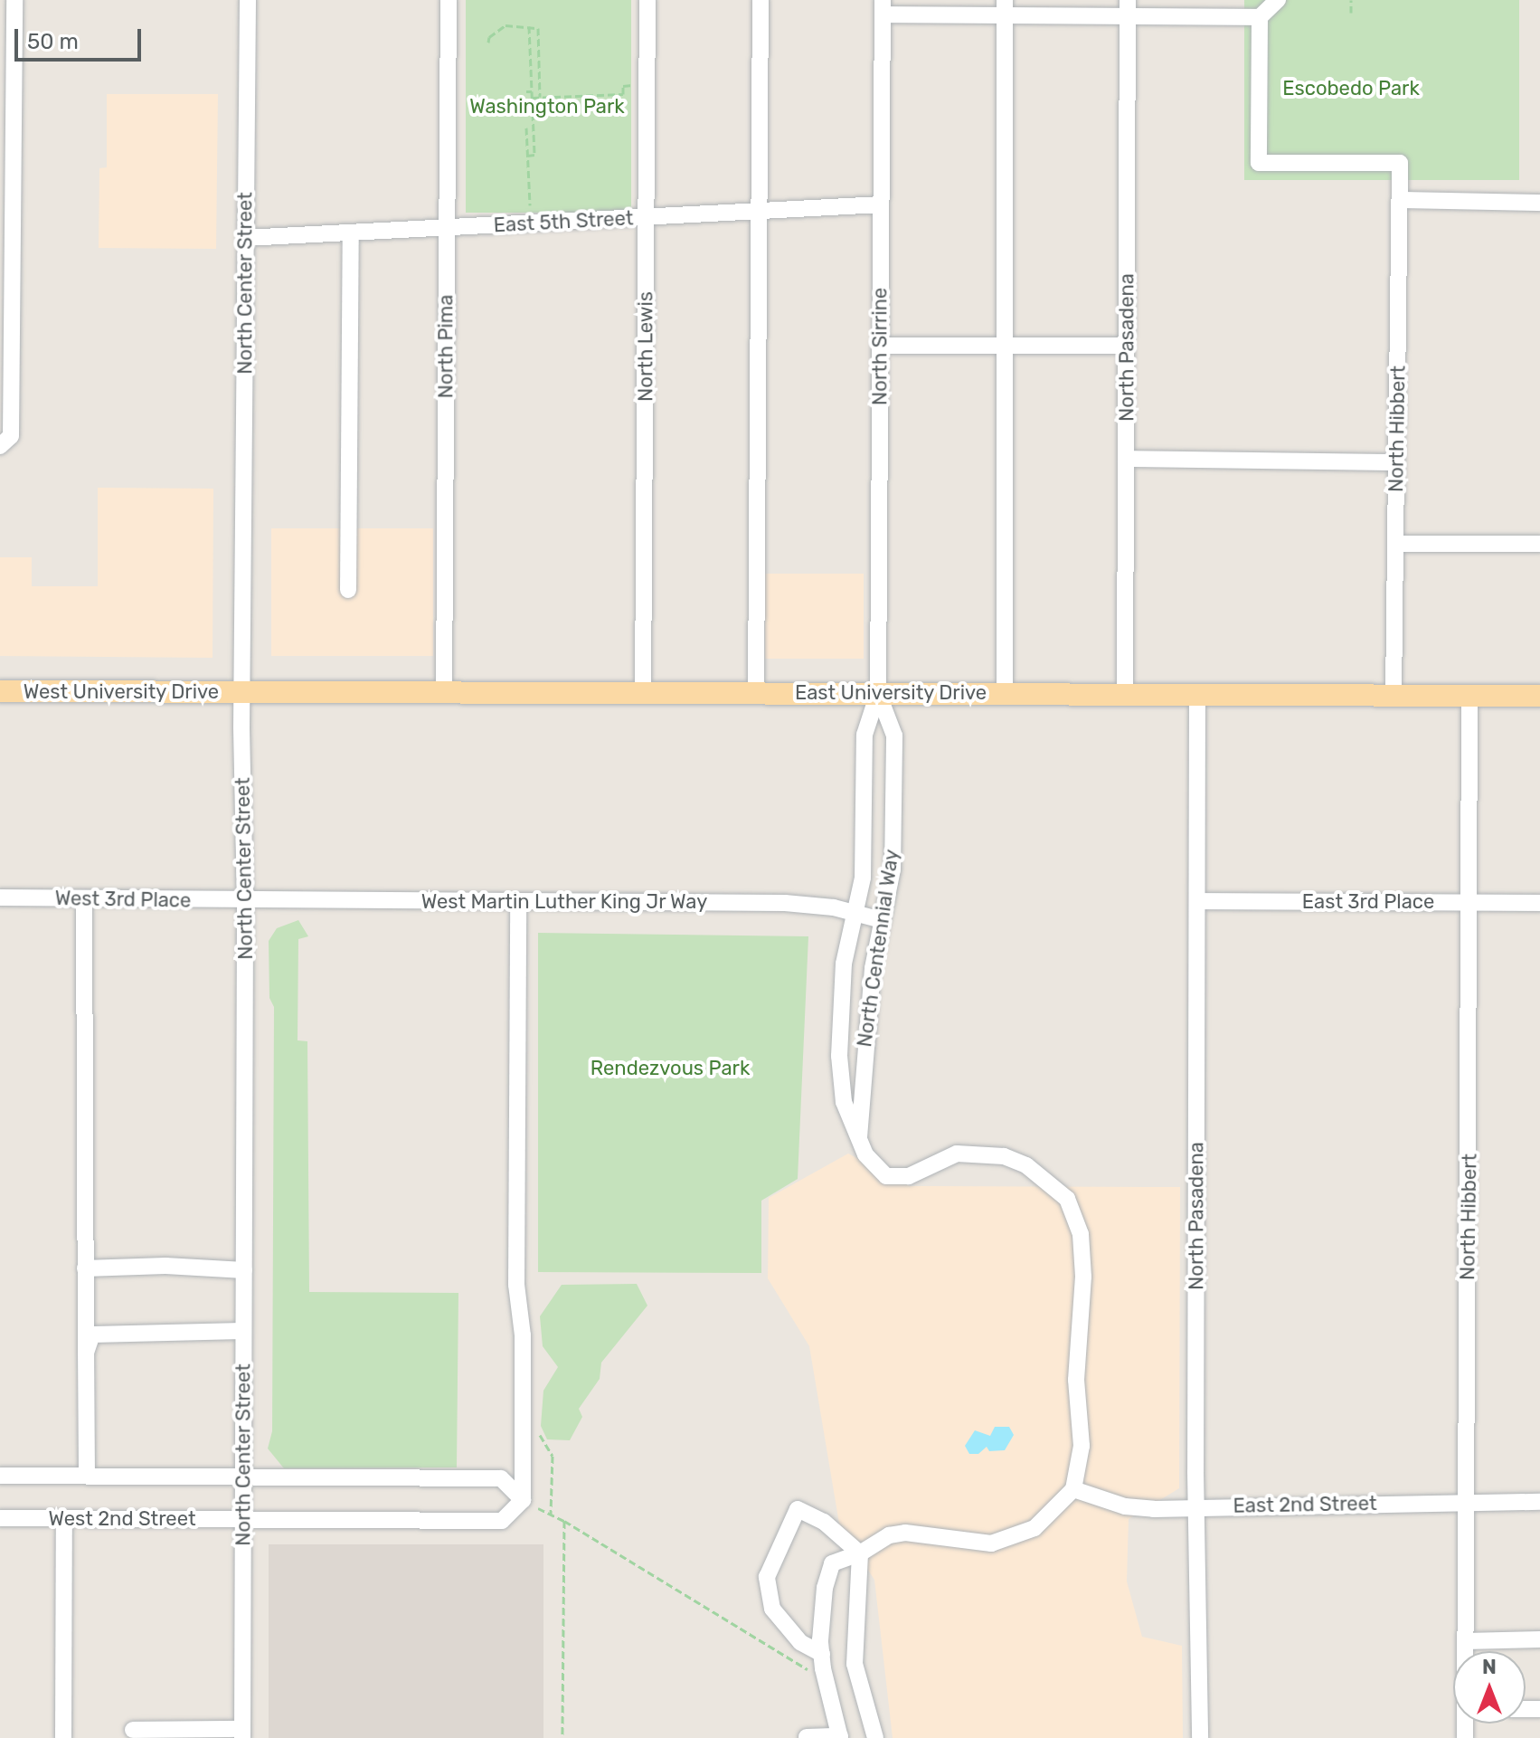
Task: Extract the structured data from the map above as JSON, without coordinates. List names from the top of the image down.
{
  "streets": {
    "main road": ["West University Drive", "East University Drive"],
    "street": [
      "East 5th Street",
      "North Center Street",
      "North Pima",
      "North Lewis",
      "North Sirrine",
      "North Pasadena",
      "North Hibbert",
      "West 3rd Place",
      "West Martin Luther King Jr Way",
      "East 3rd Place",
      "North Centennial Way",
      "East 2nd Street",
      "West 2nd Street"
    ]
  },
  "crossings": [
    ["East 5th Street", "North Center Street"],
    ["East 5th Street", "North Pima"],
    ["East 5th Street", "North Lewis"],
    ["East 5th Street", "North Sirrine"],
    ["North Center Street", "West University Drive"],
    ["North Center Street", "East University Drive"],
    ["North Center Street", "West 3rd Place"],
    ["North Center Street", "West Martin Luther King Jr Way"],
    ["North Center Street", "West 2nd Street"],
    ["North Pima", "East University Drive"],
    ["North Lewis", "East University Drive"],
    ["North Sirrine", "East University Drive"],
    ["North Sirrine", "North Centennial Way"],
    ["North Pasadena", "East University Drive"],
    ["North Pasadena", "East 3rd Place"],
    ["North Pasadena", "East 2nd Street"],
    ["North Hibbert", "East University Drive"],
    ["North Hibbert", "East 3rd Place"],
    ["North Hibbert", "East 2nd Street"],
    ["West University Drive", "East University Drive"],
    ["East University Drive", "North Centennial Way"],
    ["West 3rd Place", "West Martin Luther King Jr Way"],
    ["West Martin Luther King Jr Way", "North Centennial Way"],
    ["North Centennial Way", "East 2nd Street"]
  ],
  "parks": ["Escobedo Park", "Washington Park", "Rendezvous Park"],
  "scale_bar": "50 m",
  "north": "top"
}
